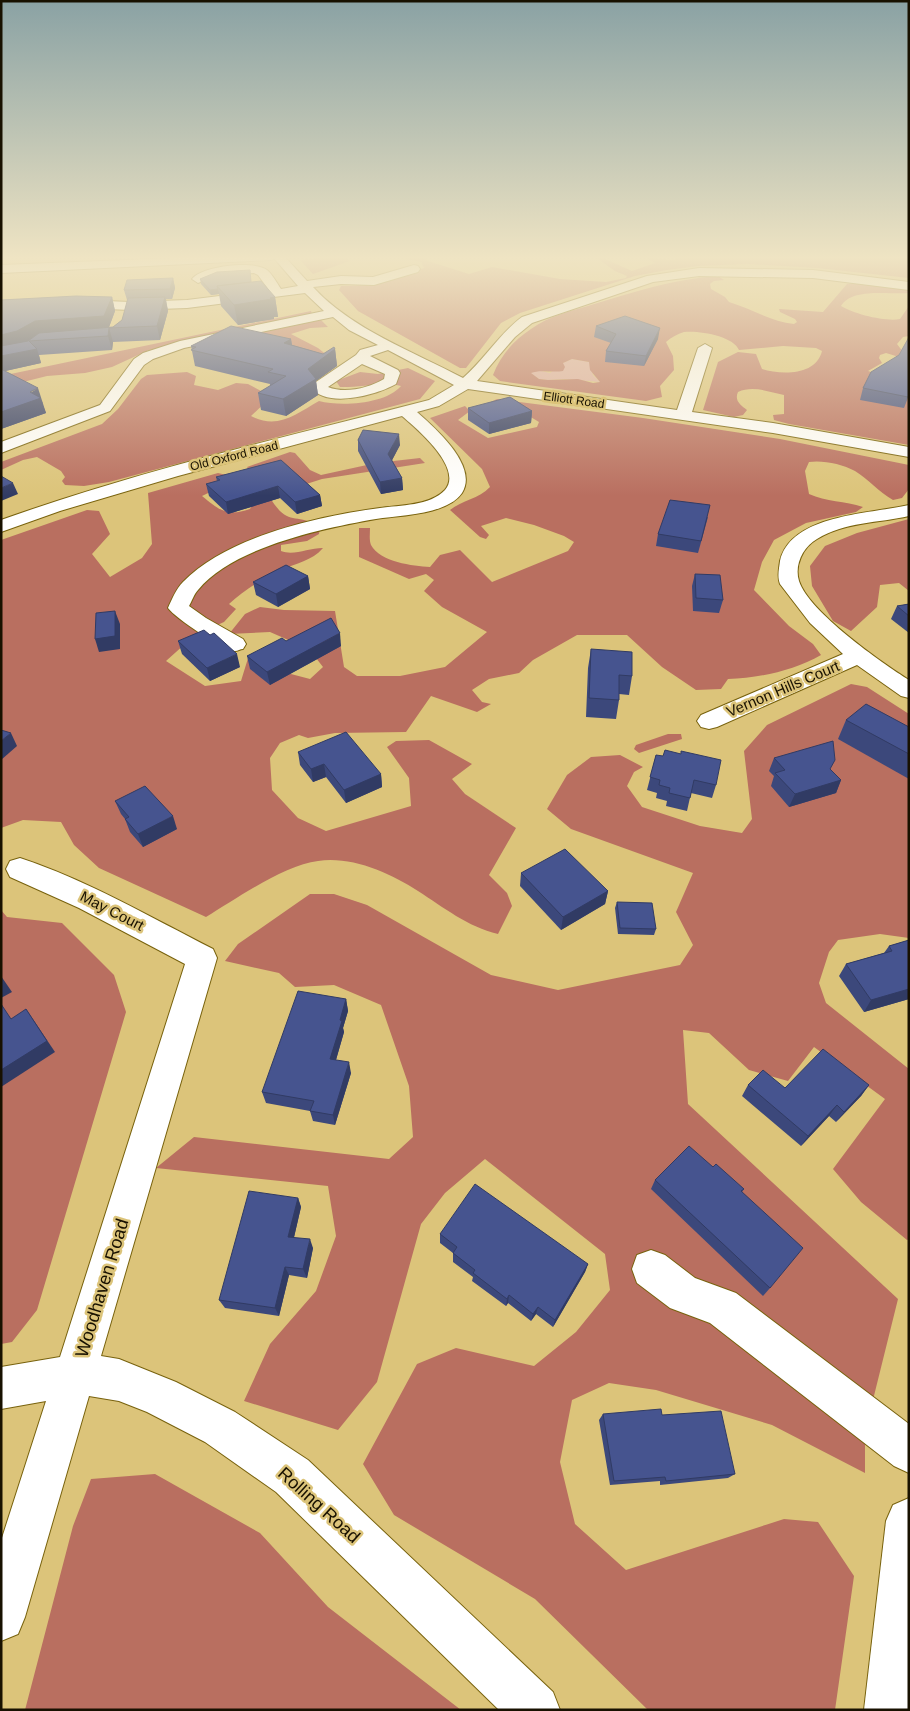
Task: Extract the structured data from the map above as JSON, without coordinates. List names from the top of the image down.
{
  "streets": {
    "street": [
      "Elliott Road",
      "Old Oxford Road",
      "Vernon Hills Court",
      "May Court",
      "Woodhaven Road",
      "Rolling Road"
    ]
  },
  "crossings": [
    ["Elliott Road", "Old Oxford Road"],
    ["May Court", "Woodhaven Road"],
    ["Woodhaven Road", "Rolling Road"]
  ]
}
